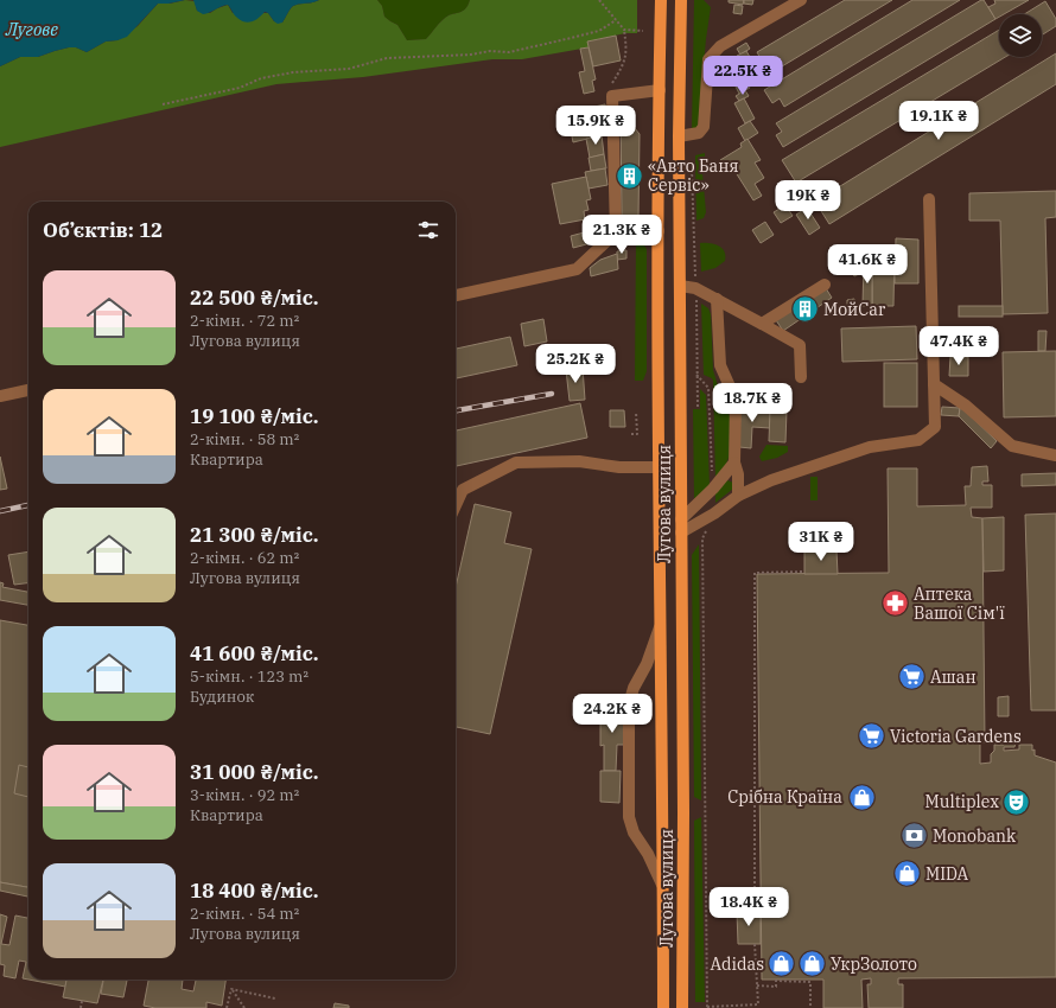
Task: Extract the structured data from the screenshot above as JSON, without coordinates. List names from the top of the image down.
{
  "streets": {
    "main road": ["Лугова вулиця"]
  },
  "water": ["Лугове"],
  "places": {
    "building": ["«Авто Баня Сервіс»", "МойCar"],
    "pharmacy": ["Аптека Вашої Сім'ї"],
    "supermarket": ["Ашан", "Victoria Gardens"],
    "shop": [
      "Срібна Країна",
      "MIDA",
      "Adidas",
      "УкрЗолото"
    ],
    "theatre": ["Multiplex"],
    "bank": ["Monobank"]
  },
  "page": {
    "price": [
      "22.5K ₴",
      "19.1K ₴",
      "15.9K ₴",
      "19K ₴",
      "21.3K ₴",
      "41.6K ₴",
      "47.4K ₴",
      "25.2K ₴",
      "18.7K ₴",
      "31K ₴",
      "24.2K ₴",
      "18.4K ₴"
    ],
    "heading": "Об’єктів: 12",
    "list": [
      {
        "name": "22 500 ₴/міс.",
        "note": "2-кімн. · 72 m² · Лугова вулиця"
      },
      {
        "name": "19 100 ₴/міс.",
        "note": "2-кімн. · 58 m² · Квартира"
      },
      {
        "name": "21 300 ₴/міс.",
        "note": "2-кімн. · 62 m² · Лугова вулиця"
      },
      {
        "name": "41 600 ₴/міс.",
        "note": "5-кімн. · 123 m² · Будинок"
      },
      {
        "name": "31 000 ₴/міс.",
        "note": "3-кімн. · 92 m² · Квартира"
      },
      {
        "name": "18 400 ₴/міс.",
        "note": "2-кімн. · 54 m² · Лугова вулиця"
      }
    ]
  }
}
